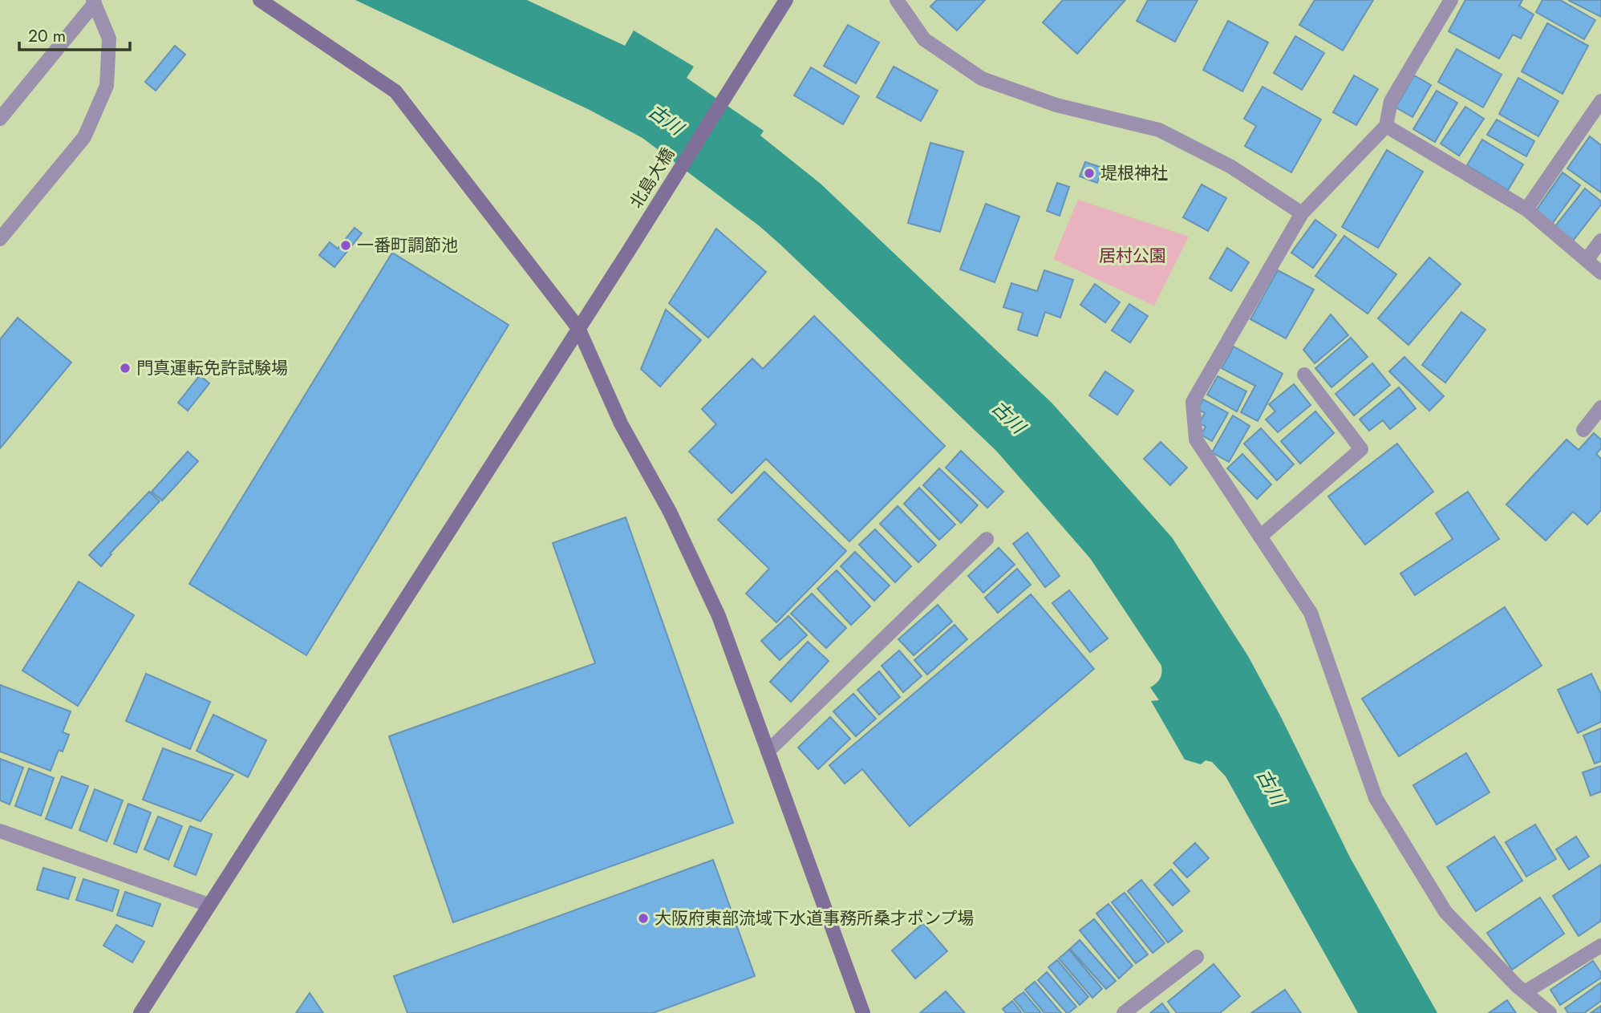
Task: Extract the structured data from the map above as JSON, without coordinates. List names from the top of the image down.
{
  "streets": {
    "street": ["北島大橋"]
  },
  "water": ["古川"],
  "parks": ["居村公園"],
  "places": [
    "堤根神社",
    "一番町調節池",
    "門真運転免許試験場",
    "大阪府東部流域下水道事務所桑才ポンプ場"
  ],
  "scale_bar": "20 m"
}
